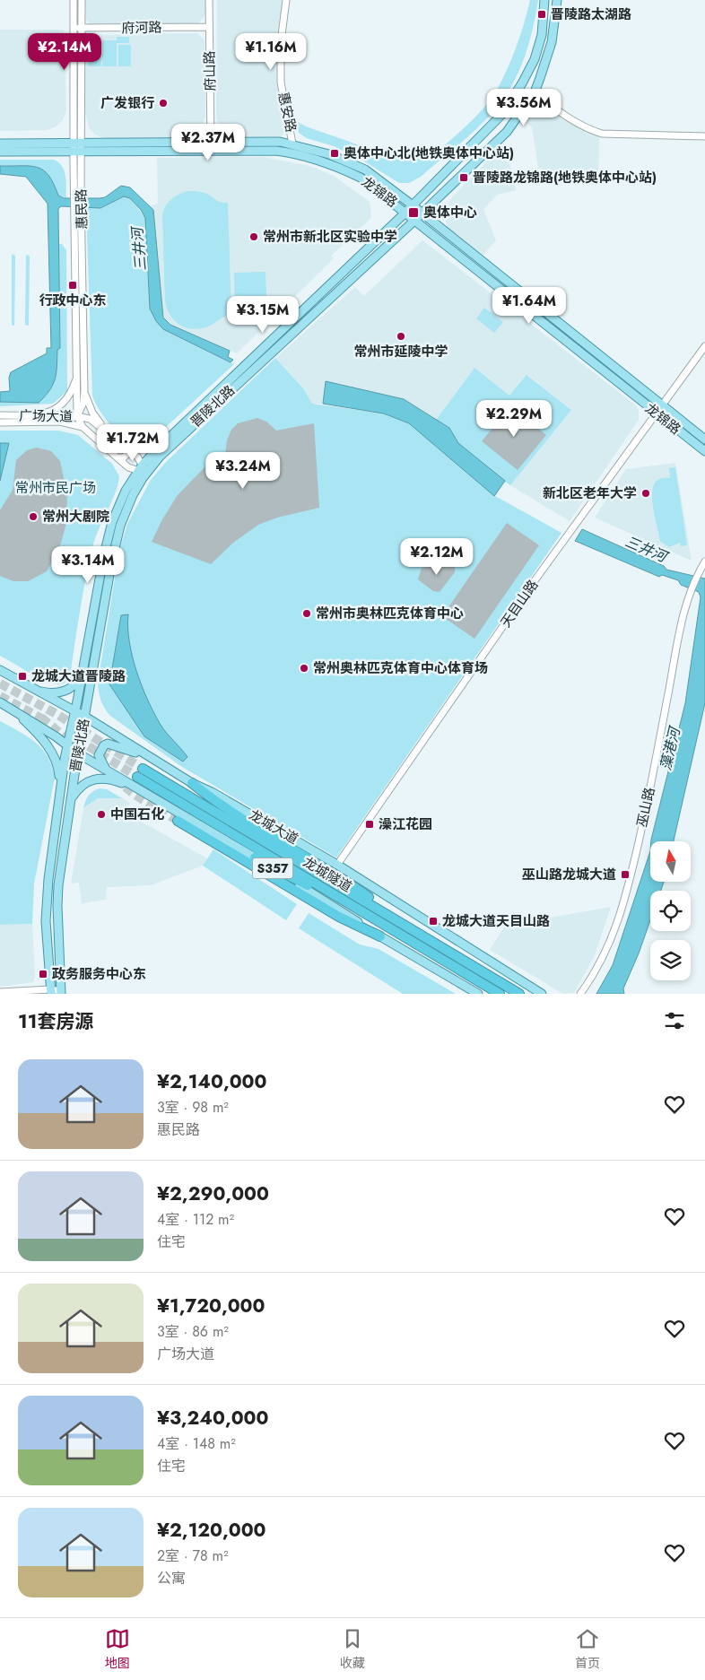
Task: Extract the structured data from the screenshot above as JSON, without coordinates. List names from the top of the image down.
{
  "streets": {
    "highway": ["龙城隧道"],
    "main road": [
      "龙锦路",
      "晋陵北路",
      "龙城大道",
      "S357"
    ],
    "street": [
      "府河路",
      "府山路",
      "惠安路",
      "惠民路",
      "广场大道",
      "天目山路",
      "巫山路"
    ]
  },
  "crossings": [
    ["府河路", "府山路"],
    ["府河路", "惠民路"],
    ["府山路", "龙锦路"],
    ["惠安路", "龙锦路"],
    ["龙锦路", "惠民路"],
    ["龙锦路", "晋陵北路"],
    ["龙锦路", "天目山路"],
    ["惠民路", "广场大道"],
    ["晋陵北路", "广场大道"],
    ["晋陵北路", "龙城大道"],
    ["晋陵北路", "S357"],
    ["天目山路", "龙城大道"]
  ],
  "water": ["三井河", "藻港河"],
  "parks": ["常州市民广场"],
  "places": {
    "transit": [
      "晋陵路太湖路",
      "奥体中心北(地铁奥体中心站)",
      "晋陵路龙锦路(地铁奥体中心站)",
      "奥体中心",
      "行政中心东",
      "龙城大道晋陵路",
      "澡江花园",
      "巫山路龙城大道",
      "龙城大道天目山路",
      "政务服务中心东"
    ],
    "other": [
      "广发银行",
      "常州市新北区实验中学",
      "常州市延陵中学",
      "新北区老年大学",
      "常州大剧院",
      "常州市奥林匹克体育中心",
      "常州奥林匹克体育中心体育场",
      "中国石化"
    ]
  },
  "north": "top",
  "page": {
    "price": [
      "¥2.14M",
      "¥1.16M",
      "¥3.56M",
      "¥2.37M",
      "¥1.64M",
      "¥3.15M",
      "¥2.29M",
      "¥1.72M",
      "¥3.24M",
      "¥2.12M",
      "¥3.14M"
    ],
    "heading": "11套房源",
    "list": [
      {
        "name": "¥2,140,000",
        "note": "3室 · 98 m² · 惠民路"
      },
      {
        "name": "¥2,290,000",
        "note": "4室 · 112 m² · 住宅"
      },
      {
        "name": "¥1,720,000",
        "note": "3室 · 86 m² · 广场大道"
      },
      {
        "name": "¥3,240,000",
        "note": "4室 · 148 m² · 住宅"
      },
      {
        "name": "¥2,120,000",
        "note": "2室 · 78 m² · 公寓"
      }
    ],
    "tabs": ["地图", "收藏", "首页"]
  }
}
